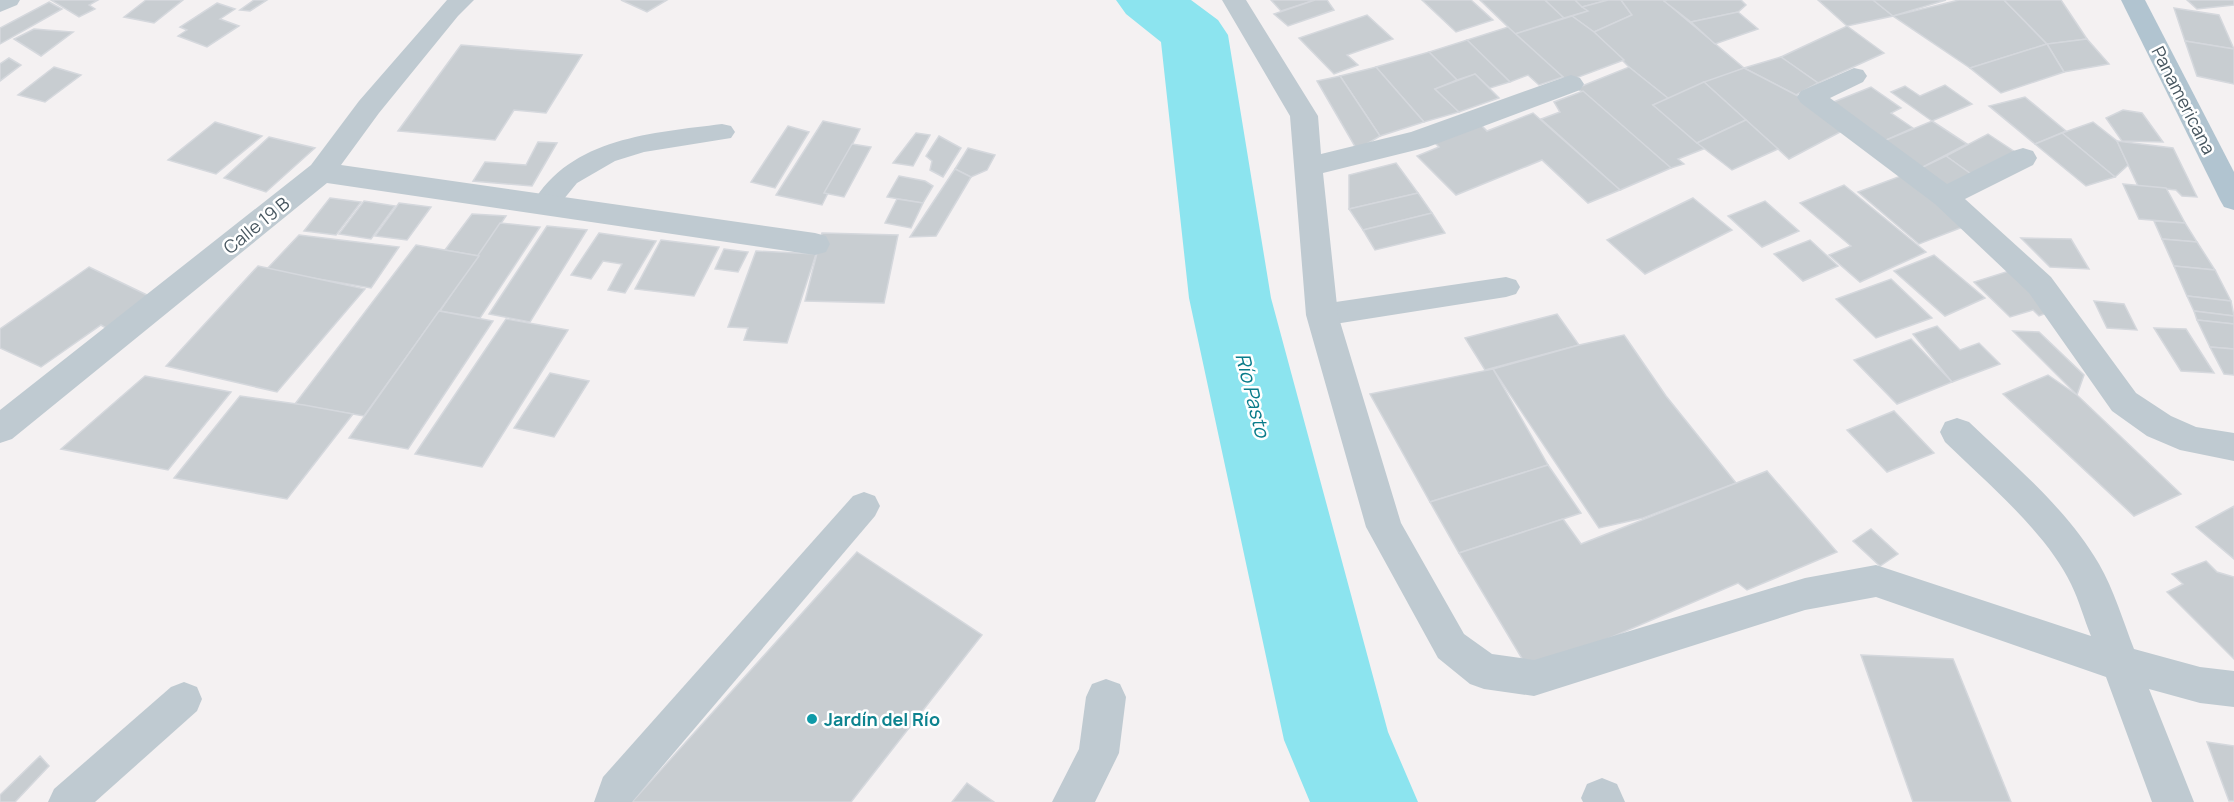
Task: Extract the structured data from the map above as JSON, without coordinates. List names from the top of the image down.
{
  "streets": {
    "main road": ["Panamericana"],
    "street": ["Calle 19 B"]
  },
  "water": ["Río Pasto"],
  "places": ["Jardín del Río"]
}
